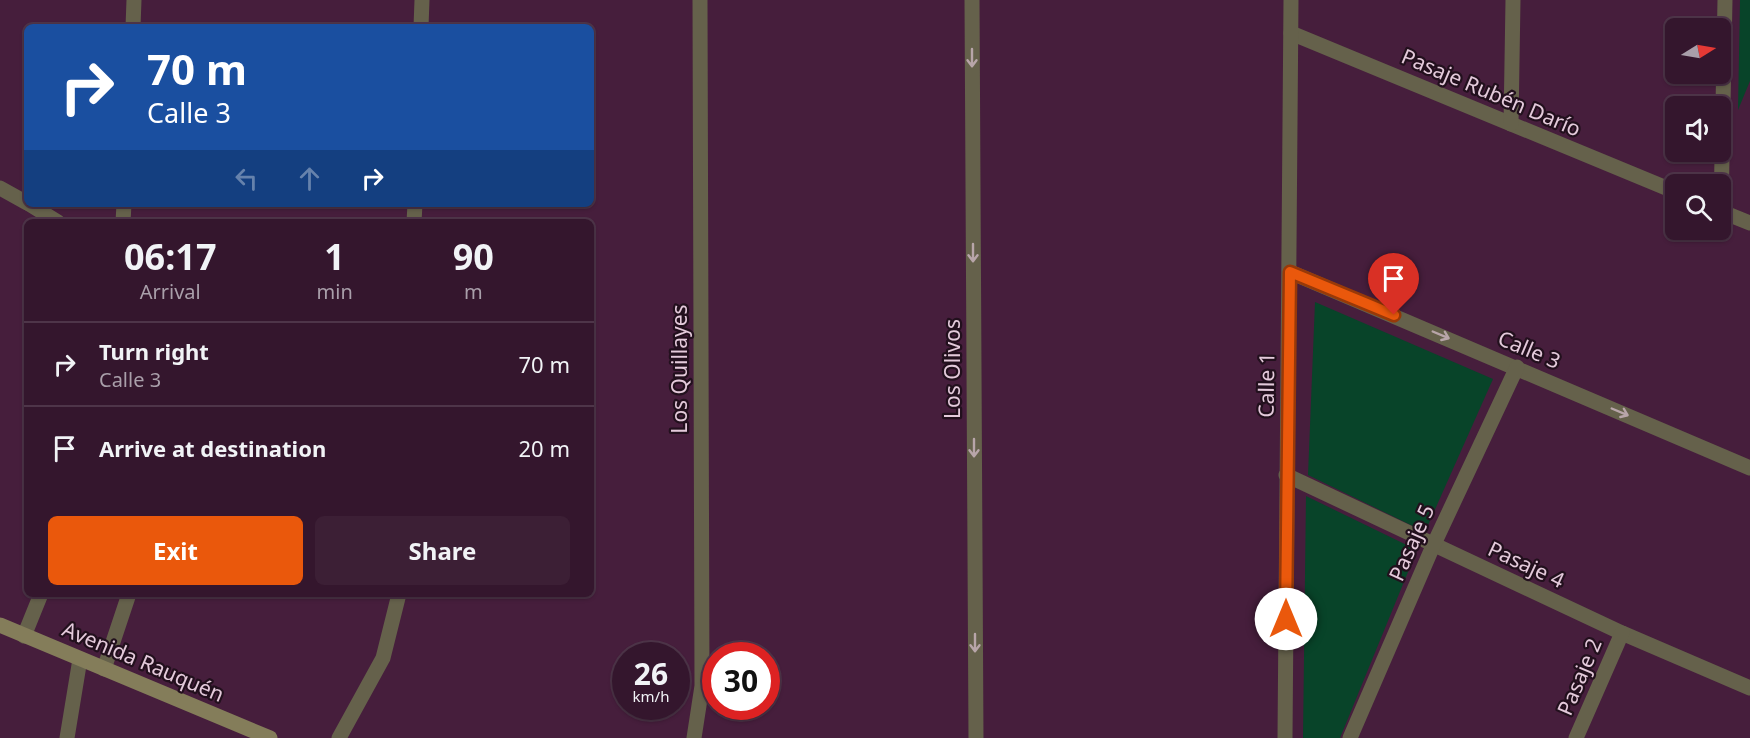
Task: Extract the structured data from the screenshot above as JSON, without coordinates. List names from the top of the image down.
{
  "streets": {
    "main road": ["Avenida Rauquén"],
    "street": [
      "Pasaje Rubén Darío",
      "Calle 3",
      "Los Quillayes",
      "Los Olivos",
      "Calle 1",
      "Pasaje 5",
      "Pasaje 4",
      "Pasaje 2"
    ]
  },
  "crossings": [
    ["Pasaje Rubén Darío", "Calle 1"],
    ["Calle 3", "Calle 1"],
    ["Calle 3", "Pasaje 5"],
    ["Calle 1", "Pasaje 4"],
    ["Pasaje 5", "Pasaje 4"],
    ["Pasaje 4", "Pasaje 2"]
  ],
  "one_way": ["Calle 3", "Los Olivos"],
  "north": "right",
  "page": {
    "turn": ["70 m", "Calle 3"],
    "eta": [
      "06:17",
      "Arrival",
      "1",
      "min",
      "90",
      "m"
    ],
    "list": [
      {
        "name": "Turn right",
        "note": "Calle 3",
        "value": "70 m"
      },
      {
        "name": "Arrive at destination",
        "value": "20 m"
      }
    ],
    "buttons": ["Exit", "Share"],
    "speed": "26 km/h",
    "limit": "30"
  }
}
